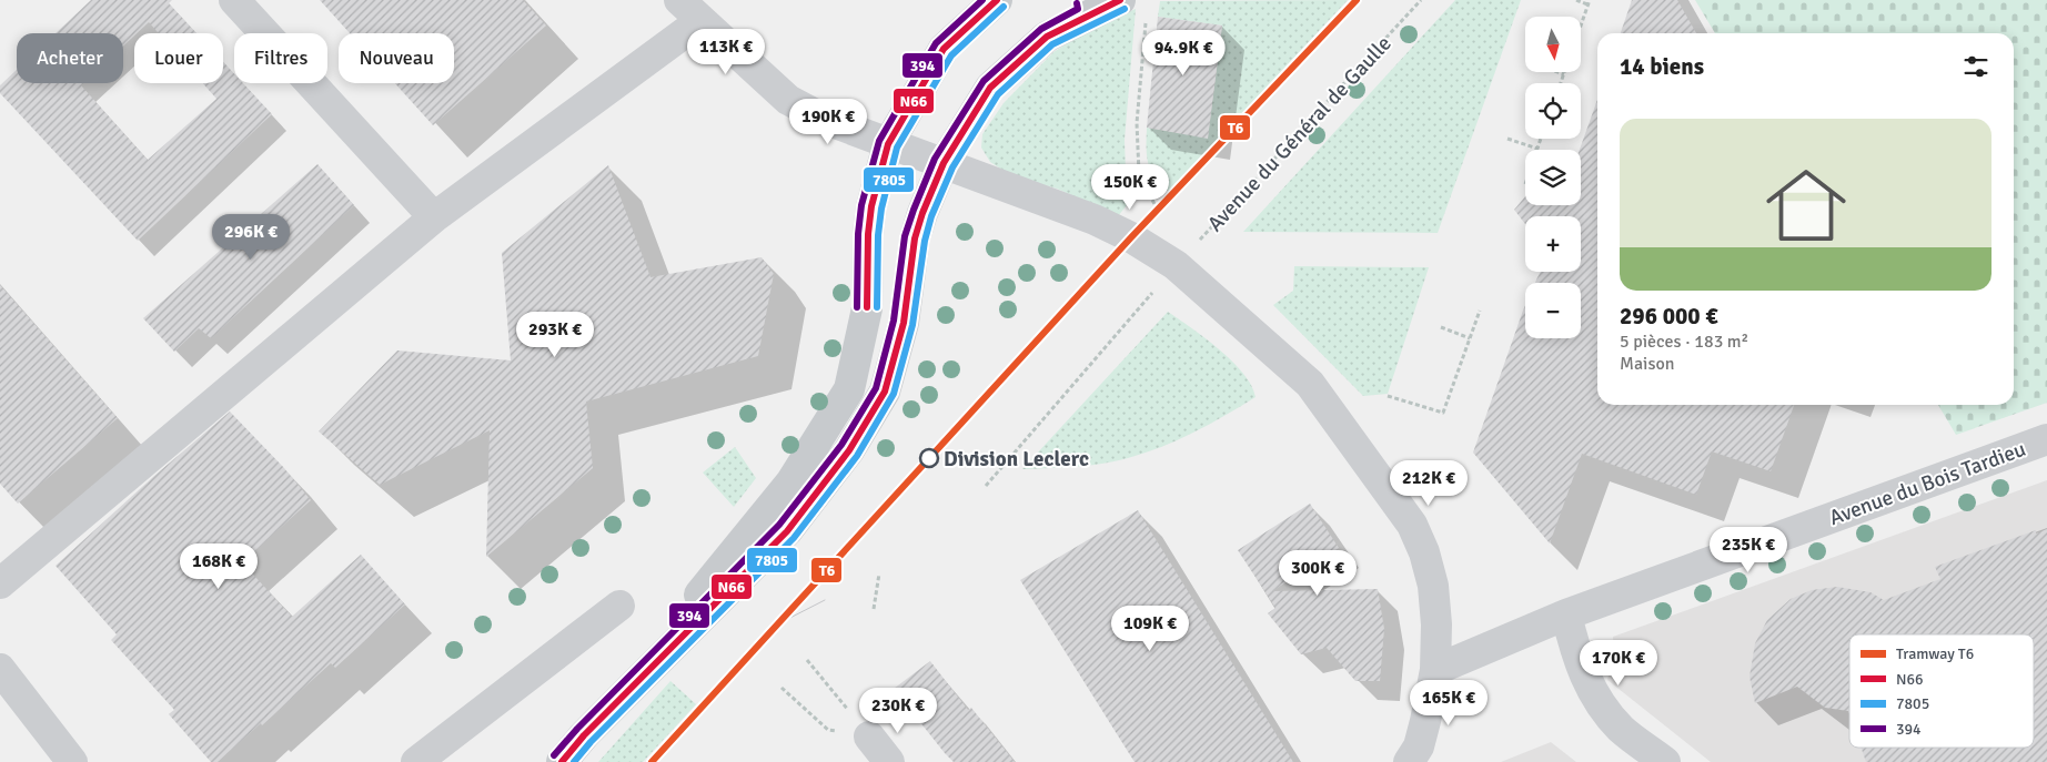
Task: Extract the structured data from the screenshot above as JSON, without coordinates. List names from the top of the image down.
{
  "streets": {
    "street": ["Avenue du Bois Tardieu"],
    "path": ["Avenue du Général de Gaulle"]
  },
  "places": ["Division Leclerc"],
  "lines": [
    "tram line T6",
    "transit line N66",
    "transit line 394",
    "transit line 7805"
  ],
  "legend": [
    "Tramway T6",
    "N66",
    "7805",
    "394"
  ],
  "north": "bottom",
  "page": {
    "map_buttons": ["+", "−"],
    "price": [
      "113K €",
      "94.9K €",
      "190K €",
      "150K €",
      "296K €",
      "293K €",
      "212K €",
      "235K €",
      "168K €",
      "300K €",
      "109K €",
      "170K €",
      "165K €",
      "230K €"
    ],
    "chip": [
      "Acheter",
      "Louer",
      "Filtres",
      "Nouveau"
    ],
    "heading": "14 biens",
    "list": [
      {
        "name": "296 000 €",
        "note": "5 pièces · 183 m² · Maison"
      }
    ]
  }
}
